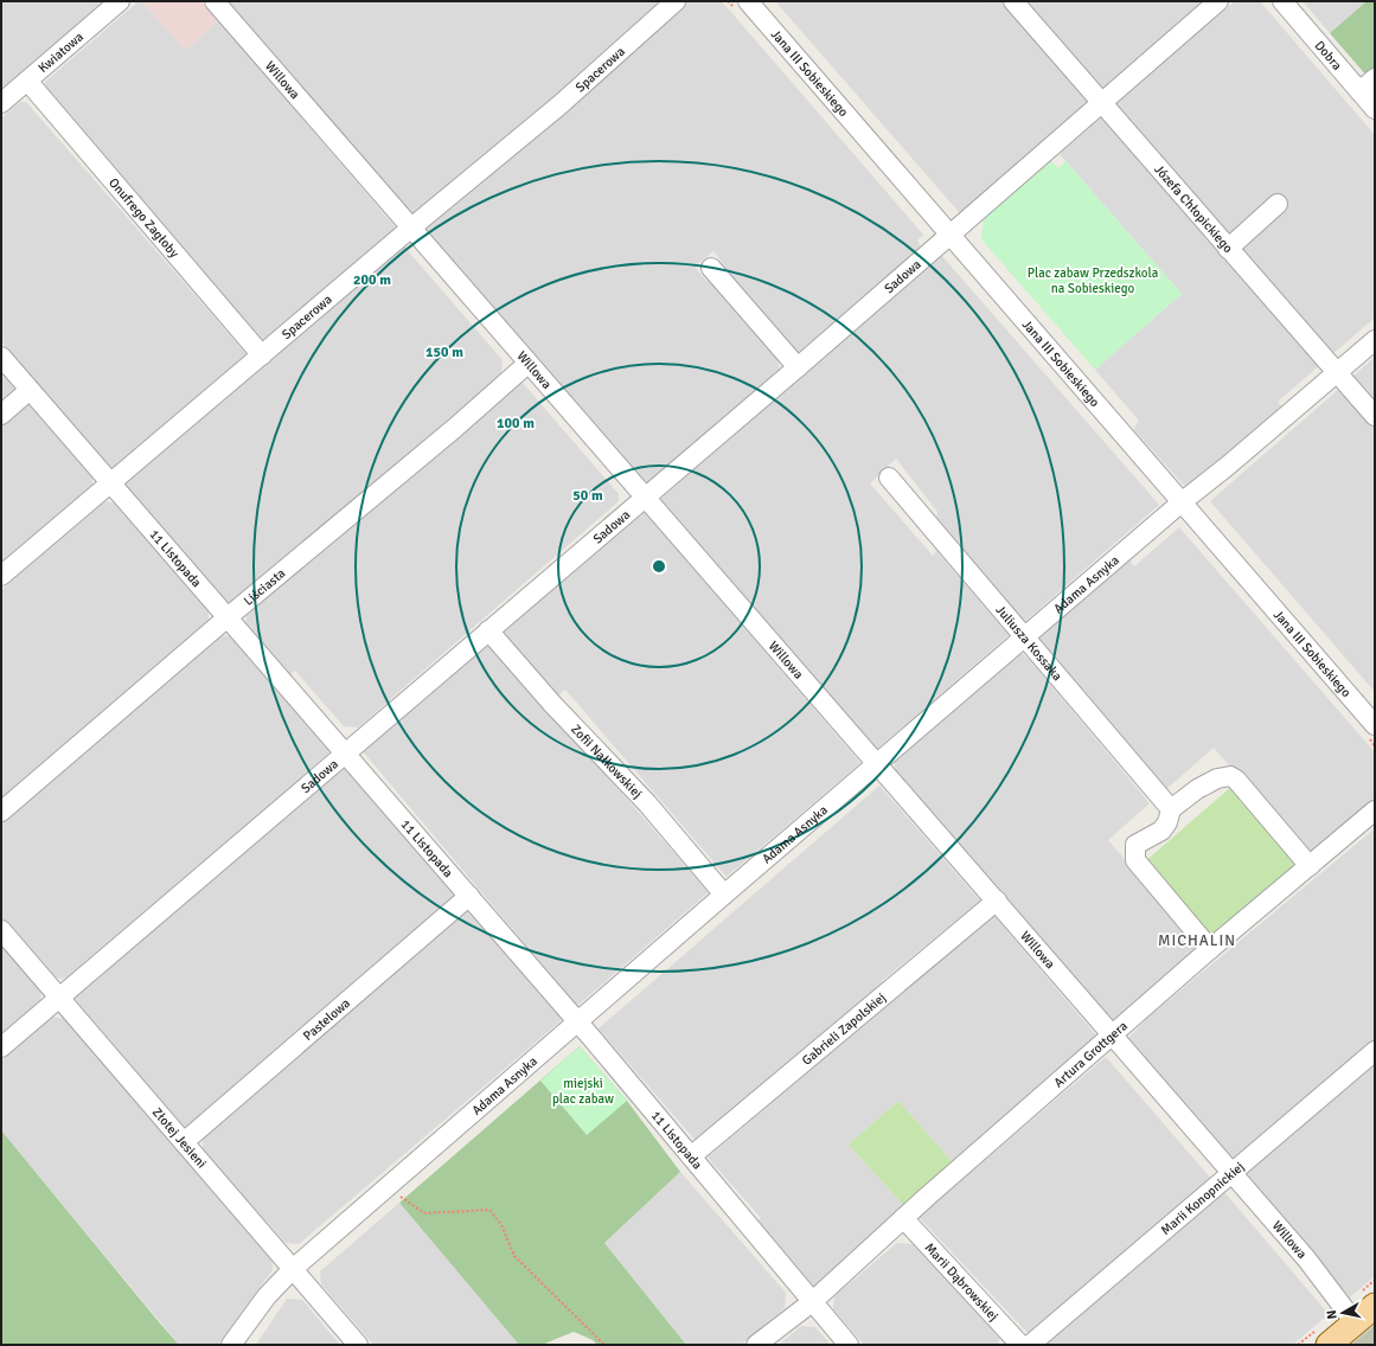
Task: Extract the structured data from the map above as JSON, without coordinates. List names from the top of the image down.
{
  "streets": {
    "street": [
      "Kwiatowa",
      "Dobra",
      "Spacerowa",
      "Jana III Sobieskiego",
      "Willowa",
      "Józefa Chłopickiego",
      "Onufrego Zagłoby",
      "Sadowa",
      "11 Listopada",
      "Adama Asnyka",
      "Liściasta",
      "Juliusza Kossaka",
      "Zofii Nałkowskiej",
      "Pastelowa",
      "Gabrieli Zapolskiej",
      "Artura Grottgera",
      "Złotej Jesieni",
      "Marii Konopnickiej",
      "Marii Dąbrowskiej"
    ]
  },
  "crossings": [
    ["Kwiatowa", "Onufrego Zagłoby"],
    ["Spacerowa", "Willowa"],
    ["Spacerowa", "Onufrego Zagłoby"],
    ["Spacerowa", "11 Listopada"],
    ["Jana III Sobieskiego", "Sadowa"],
    ["Jana III Sobieskiego", "Adama Asnyka"],
    ["Willowa", "Sadowa"],
    ["Willowa", "Adama Asnyka"],
    ["Willowa", "Liściasta"],
    ["Willowa", "Gabrieli Zapolskiej"],
    ["Willowa", "Artura Grottgera"],
    ["Willowa", "Marii Konopnickiej"],
    ["Józefa Chłopickiego", "Sadowa"],
    ["Józefa Chłopickiego", "Adama Asnyka"],
    ["Sadowa", "11 Listopada"],
    ["Sadowa", "Zofii Nałkowskiej"],
    ["Sadowa", "Złotej Jesieni"],
    ["11 Listopada", "Adama Asnyka"],
    ["11 Listopada", "Liściasta"],
    ["11 Listopada", "Pastelowa"],
    ["11 Listopada", "Gabrieli Zapolskiej"],
    ["11 Listopada", "Artura Grottgera"],
    ["Adama Asnyka", "Juliusza Kossaka"],
    ["Adama Asnyka", "Zofii Nałkowskiej"],
    ["Adama Asnyka", "Złotej Jesieni"],
    ["Pastelowa", "Złotej Jesieni"],
    ["Artura Grottgera", "Marii Dąbrowskiej"]
  ],
  "districts": ["MICHALIN"],
  "parks": ["Plac zabaw Przedszkola na Sobieskiego", "miejski plac zabaw"],
  "north": "left",
  "rings": [
    "200 m",
    "150 m",
    "100 m",
    "50 m"
  ]
}
